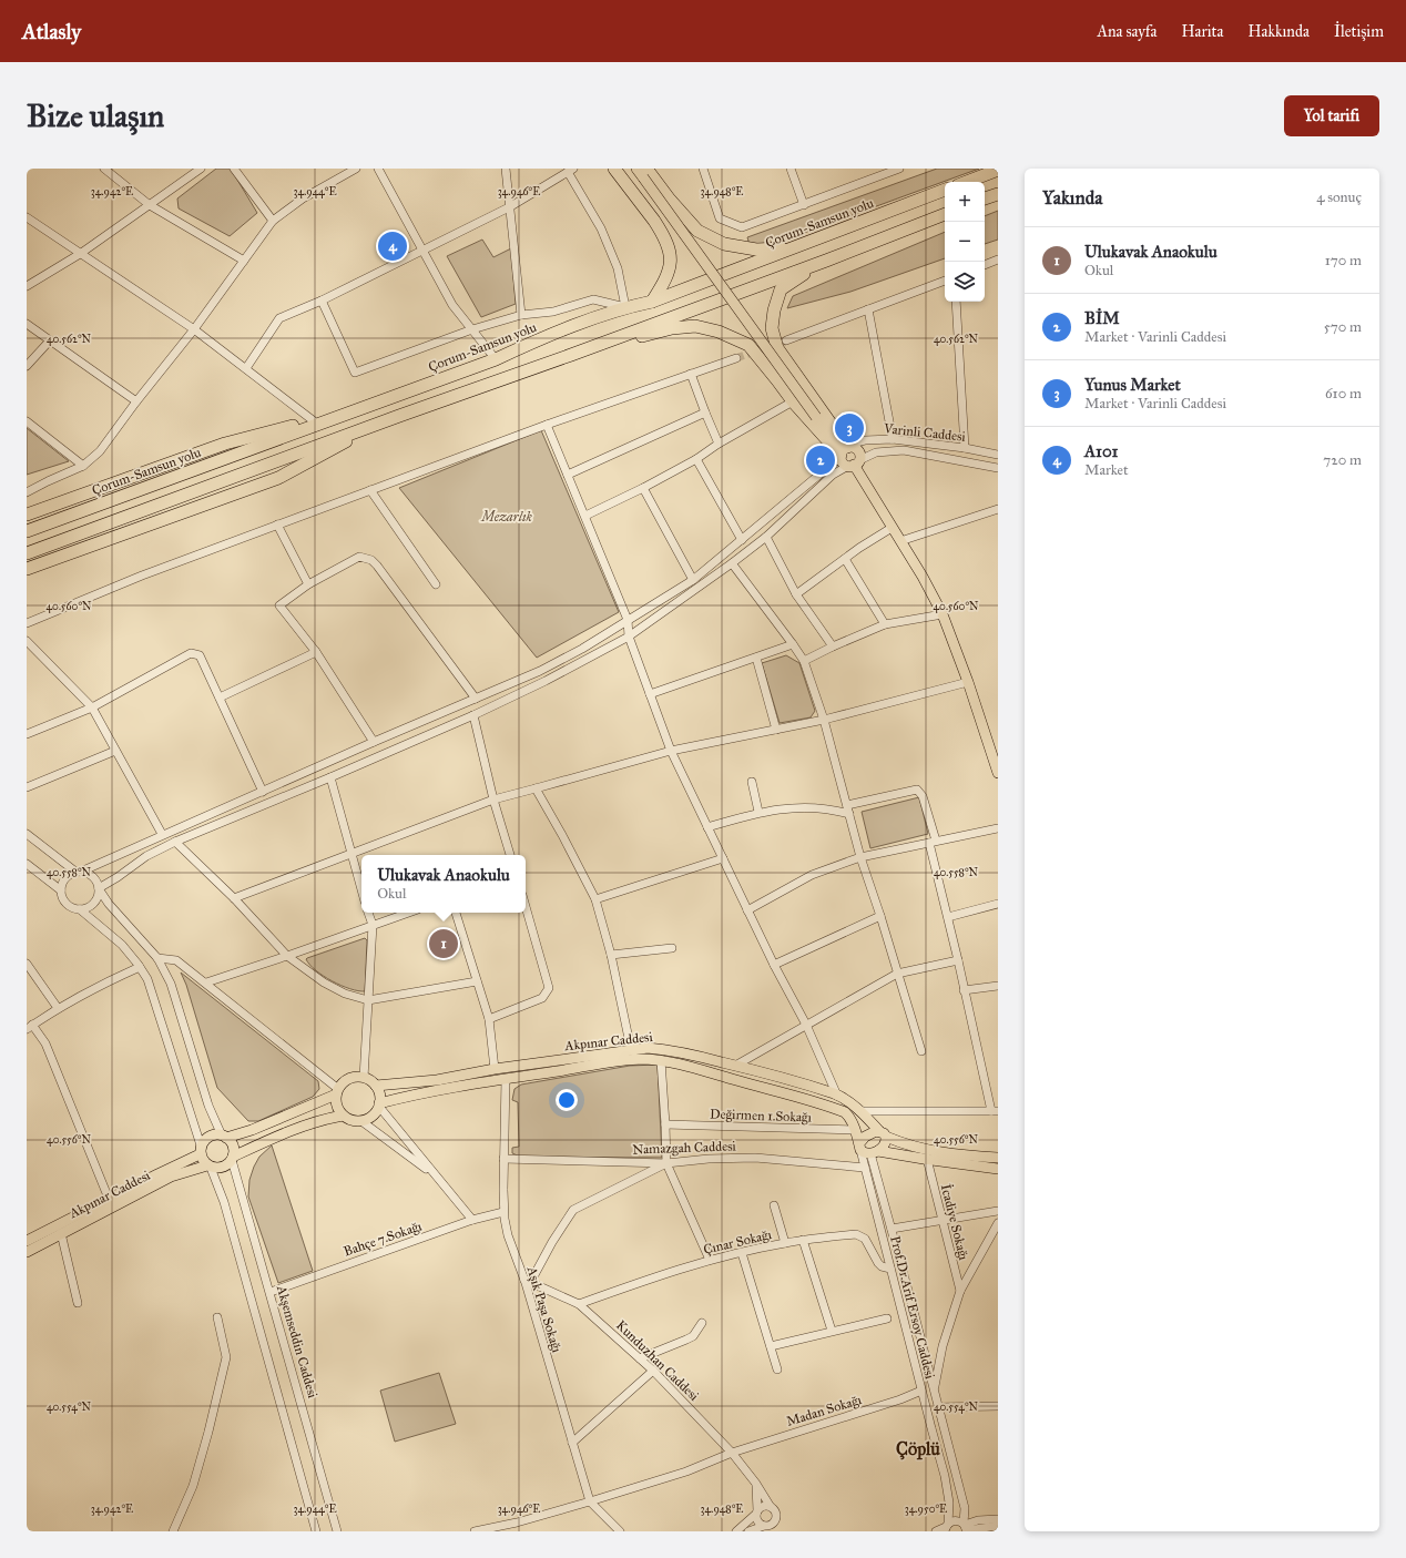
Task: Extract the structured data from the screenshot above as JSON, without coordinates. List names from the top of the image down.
{
  "streets": {
    "highway": ["Çorum-Samsun yolu"],
    "main road": ["Akpınar Caddesi"],
    "street": [
      "Varinli Caddesi",
      "Değirmen 1.Sokağı",
      "Namazgah Caddesi",
      "İcadiye Sokağı",
      "Bahçe 7.Sokağı",
      "Çınar Sokağı",
      "Prof.Dr.Arif Ersoy Caddesi",
      "Aşık Paşa Sokağı",
      "Akşemseddin Caddesi",
      "Kunduzhan Caddesi",
      "Madan Sokağı"
    ]
  },
  "crossings": [
    ["Akpınar Caddesi", "Değirmen 1.Sokağı"],
    ["Akpınar Caddesi", "Prof.Dr.Arif Ersoy Caddesi"],
    ["Akpınar Caddesi", "Aşık Paşa Sokağı"],
    ["Akpınar Caddesi", "Akşemseddin Caddesi"],
    ["Namazgah Caddesi", "Prof.Dr.Arif Ersoy Caddesi"],
    ["Namazgah Caddesi", "Aşık Paşa Sokağı"],
    ["Bahçe 7.Sokağı", "Aşık Paşa Sokağı"],
    ["Bahçe 7.Sokağı", "Akşemseddin Caddesi"],
    ["Çınar Sokağı", "Prof.Dr.Arif Ersoy Caddesi"],
    ["Çınar Sokağı", "Kunduzhan Caddesi"],
    ["Prof.Dr.Arif Ersoy Caddesi", "Madan Sokağı"],
    ["Aşık Paşa Sokağı", "Kunduzhan Caddesi"],
    ["Aşık Paşa Sokağı", "Madan Sokağı"],
    ["Kunduzhan Caddesi", "Madan Sokağı"]
  ],
  "districts": ["Çöplü"],
  "parks": ["Mezarlık"],
  "page": {
    "header": "Atlasly",
    "nav": [
      "Ana sayfa",
      "Harita",
      "Hakkında",
      "İletişim"
    ],
    "buttons": "Yol tarifi",
    "title": "Bize ulaşın",
    "heading": ["Yakında", "4 sonuç"],
    "map_buttons": ["+", "−"],
    "list": [
      {
        "mark": "1",
        "name": "Ulukavak Anaokulu",
        "note": "Okul",
        "value": "170 m"
      },
      {
        "mark": "2",
        "name": "BİM",
        "note": "Market · Varinli Caddesi",
        "value": "570 m"
      },
      {
        "mark": "3",
        "name": "Yunus Market",
        "note": "Market · Varinli Caddesi",
        "value": "610 m"
      },
      {
        "mark": "4",
        "name": "A101",
        "note": "Market",
        "value": "720 m"
      }
    ],
    "pins": [
      "4",
      "3",
      "2",
      "1"
    ],
    "popup": ["Ulukavak Anaokulu", "Okul"]
  },
  "coordinates": [
    "34.942°E",
    "34.944°E",
    "34.946°E",
    "34.948°E",
    "40.562°N",
    "40.560°N",
    "40.558°N",
    "40.556°N",
    "40.554°N",
    "34.950°E"
  ]
}
